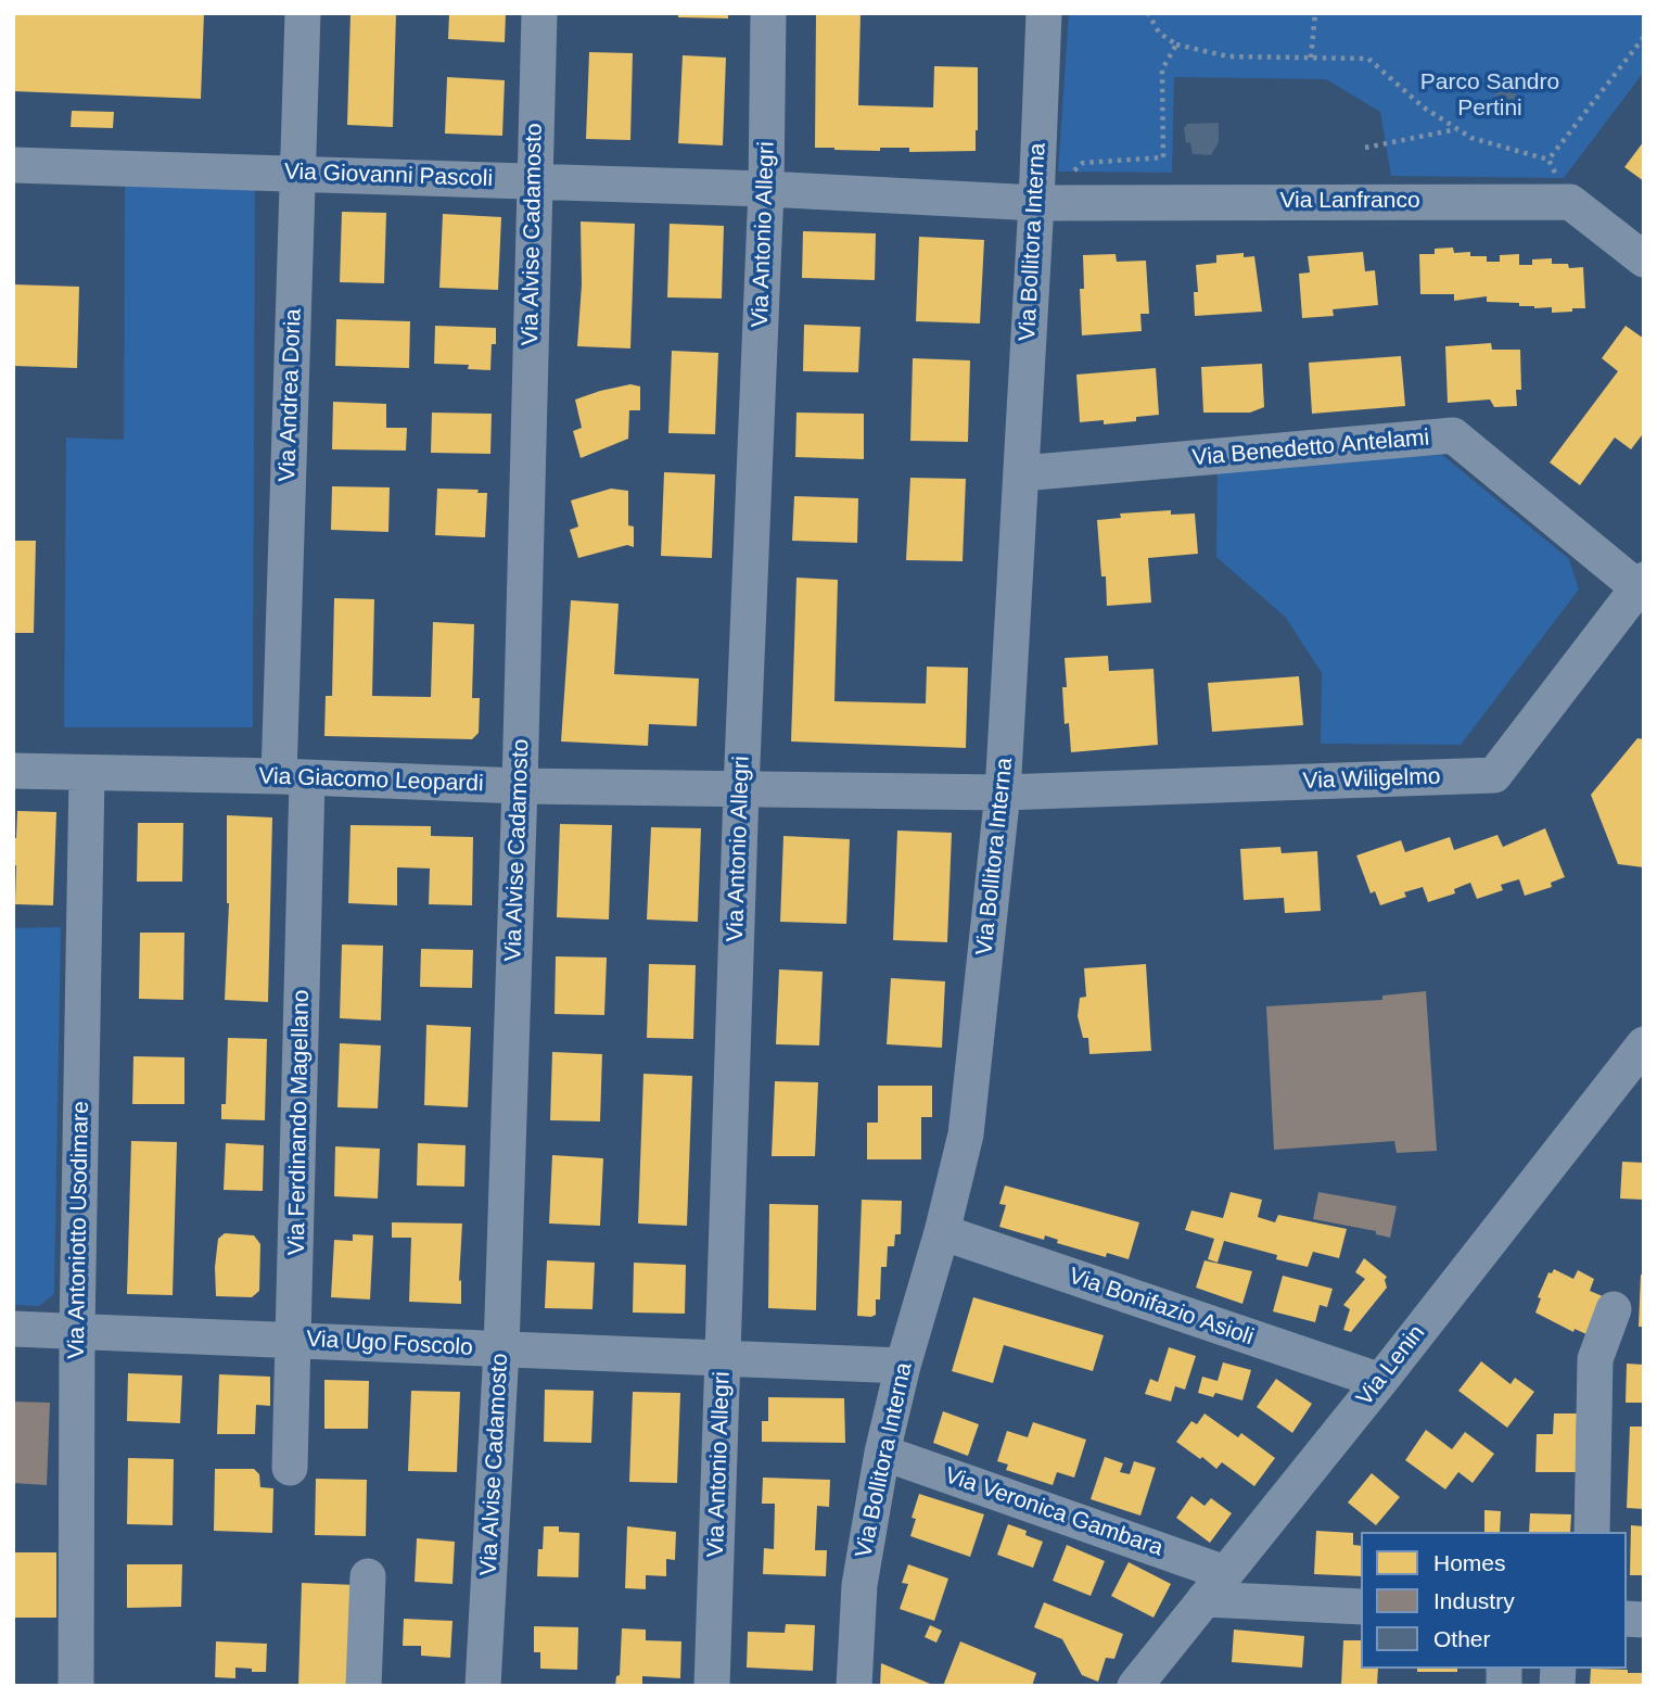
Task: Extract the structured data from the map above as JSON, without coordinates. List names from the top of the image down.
{
  "streets": {
    "street": [
      "Via Giovanni Pascoli",
      "Via Lanfranco",
      "Via Alvise Cadamosto",
      "Via Antonio Allegri",
      "Via Bollitora Interna",
      "Via Andrea Doria",
      "Via Benedetto Antelami",
      "Via Wiligelmo",
      "Via Giacomo Leopardi",
      "Via Ferdinando Magellano",
      "Via Antoniotto Usodimare",
      "Via Bonifazio Asioli",
      "Via Ugo Foscolo",
      "Via Lenin",
      "Via Veronica Gambara"
    ]
  },
  "crossings": [
    ["Via Giovanni Pascoli", "Via Lanfranco"],
    ["Via Giovanni Pascoli", "Via Alvise Cadamosto"],
    ["Via Giovanni Pascoli", "Via Antonio Allegri"],
    ["Via Giovanni Pascoli", "Via Bollitora Interna"],
    ["Via Giovanni Pascoli", "Via Andrea Doria"],
    ["Via Lanfranco", "Via Bollitora Interna"],
    ["Via Alvise Cadamosto", "Via Giacomo Leopardi"],
    ["Via Alvise Cadamosto", "Via Ugo Foscolo"],
    ["Via Antonio Allegri", "Via Giacomo Leopardi"],
    ["Via Antonio Allegri", "Via Ugo Foscolo"],
    ["Via Bollitora Interna", "Via Benedetto Antelami"],
    ["Via Bollitora Interna", "Via Wiligelmo"],
    ["Via Bollitora Interna", "Via Giacomo Leopardi"],
    ["Via Bollitora Interna", "Via Bonifazio Asioli"],
    ["Via Bollitora Interna", "Via Ugo Foscolo"],
    ["Via Bollitora Interna", "Via Veronica Gambara"],
    ["Via Andrea Doria", "Via Giacomo Leopardi"],
    ["Via Andrea Doria", "Via Ferdinando Magellano"],
    ["Via Benedetto Antelami", "Via Wiligelmo"],
    ["Via Wiligelmo", "Via Giacomo Leopardi"],
    ["Via Giacomo Leopardi", "Via Ferdinando Magellano"],
    ["Via Giacomo Leopardi", "Via Antoniotto Usodimare"],
    ["Via Ferdinando Magellano", "Via Ugo Foscolo"],
    ["Via Antoniotto Usodimare", "Via Ugo Foscolo"],
    ["Via Bonifazio Asioli", "Via Lenin"],
    ["Via Lenin", "Via Veronica Gambara"]
  ],
  "parks": ["Parco Sandro Pertini"],
  "legend": ["Homes", "Industry", "Other"]
}
